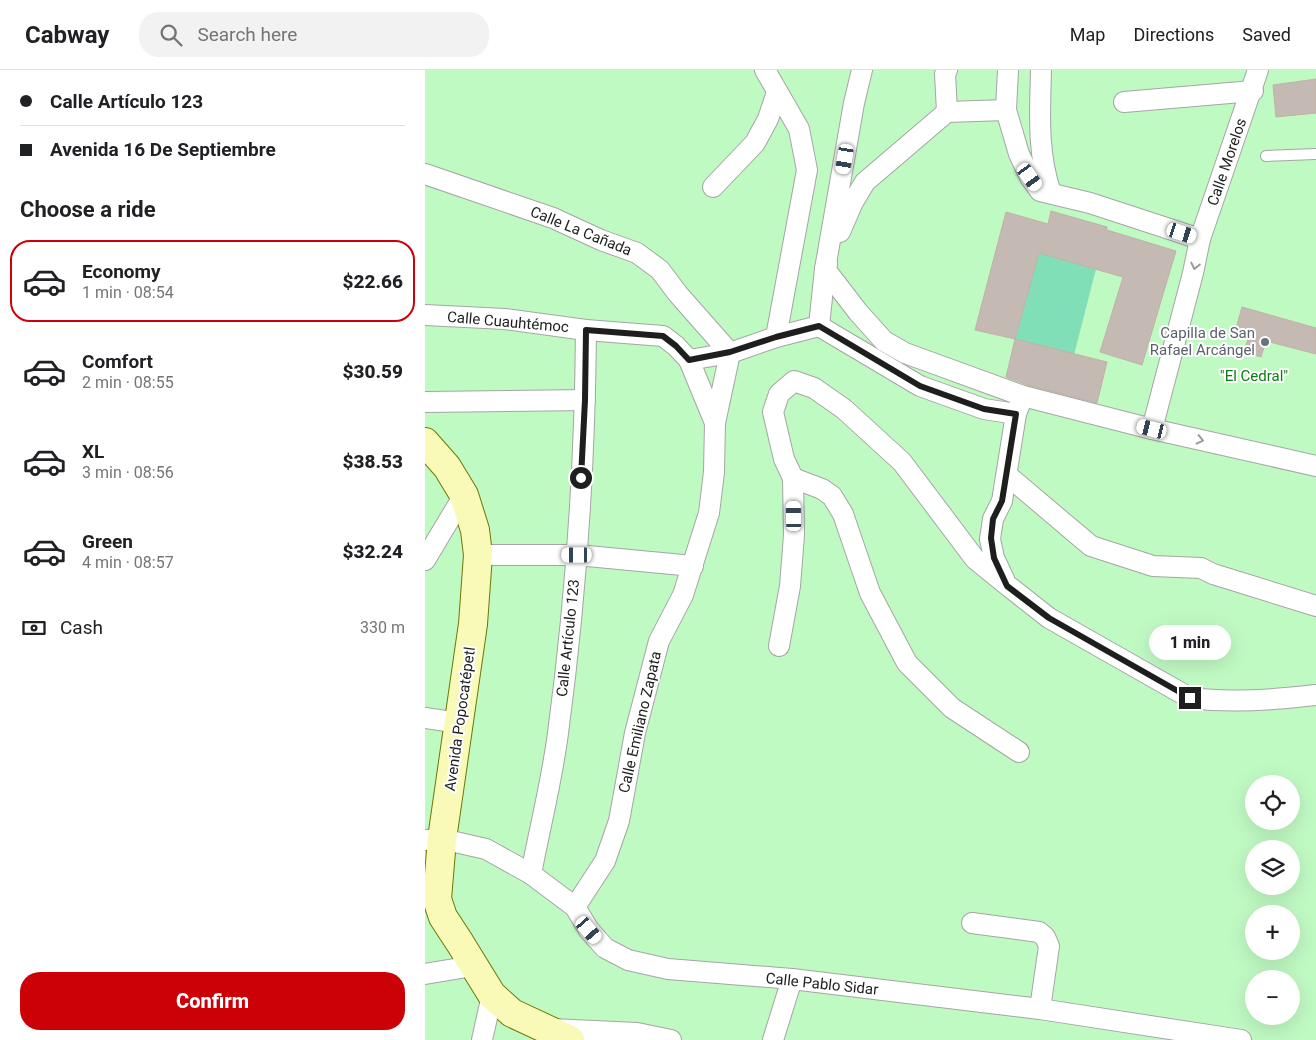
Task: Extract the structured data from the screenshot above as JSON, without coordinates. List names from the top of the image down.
{
  "streets": {
    "street": [
      "Calle Morelos",
      "Calle La Cañada",
      "Calle Cuauhtémoc",
      "Calle Artículo 123",
      "Avenida Popocatépetl",
      "Calle Emiliano Zapata",
      "Calle Pablo Sidar"
    ]
  },
  "crossings": [
    ["Calle Cuauhtémoc", "Calle Artículo 123"],
    ["Calle Cuauhtémoc", "Calle Emiliano Zapata"],
    ["Calle Artículo 123", "Calle Pablo Sidar"],
    ["Avenida Popocatépetl", "Calle Pablo Sidar"],
    ["Calle Emiliano Zapata", "Calle Pablo Sidar"]
  ],
  "one_way": ["Calle Morelos"],
  "parks": ["\"El Cedral\""],
  "places": ["Capilla de San Rafael Arcángel"],
  "page": {
    "header": "Cabway",
    "search": "Search here",
    "nav": ["Map", "Directions", "Saved"],
    "banner": ["Calle Artículo 123", "Avenida 16 De Septiembre"],
    "heading": "Choose a ride",
    "list": [
      {
        "name": "Economy",
        "note": "1 min · 08:54",
        "value": "$22.66"
      },
      {
        "name": "Comfort",
        "note": "2 min · 08:55",
        "value": "$30.59"
      },
      {
        "name": "XL",
        "note": "3 min · 08:56",
        "value": "$38.53"
      },
      {
        "name": "Green",
        "note": "4 min · 08:57",
        "value": "$32.24"
      }
    ],
    "pay": ["Cash", "330 m"],
    "bubble": "1 min",
    "map_buttons": ["+", "−"],
    "buttons": "Confirm"
  }
}
